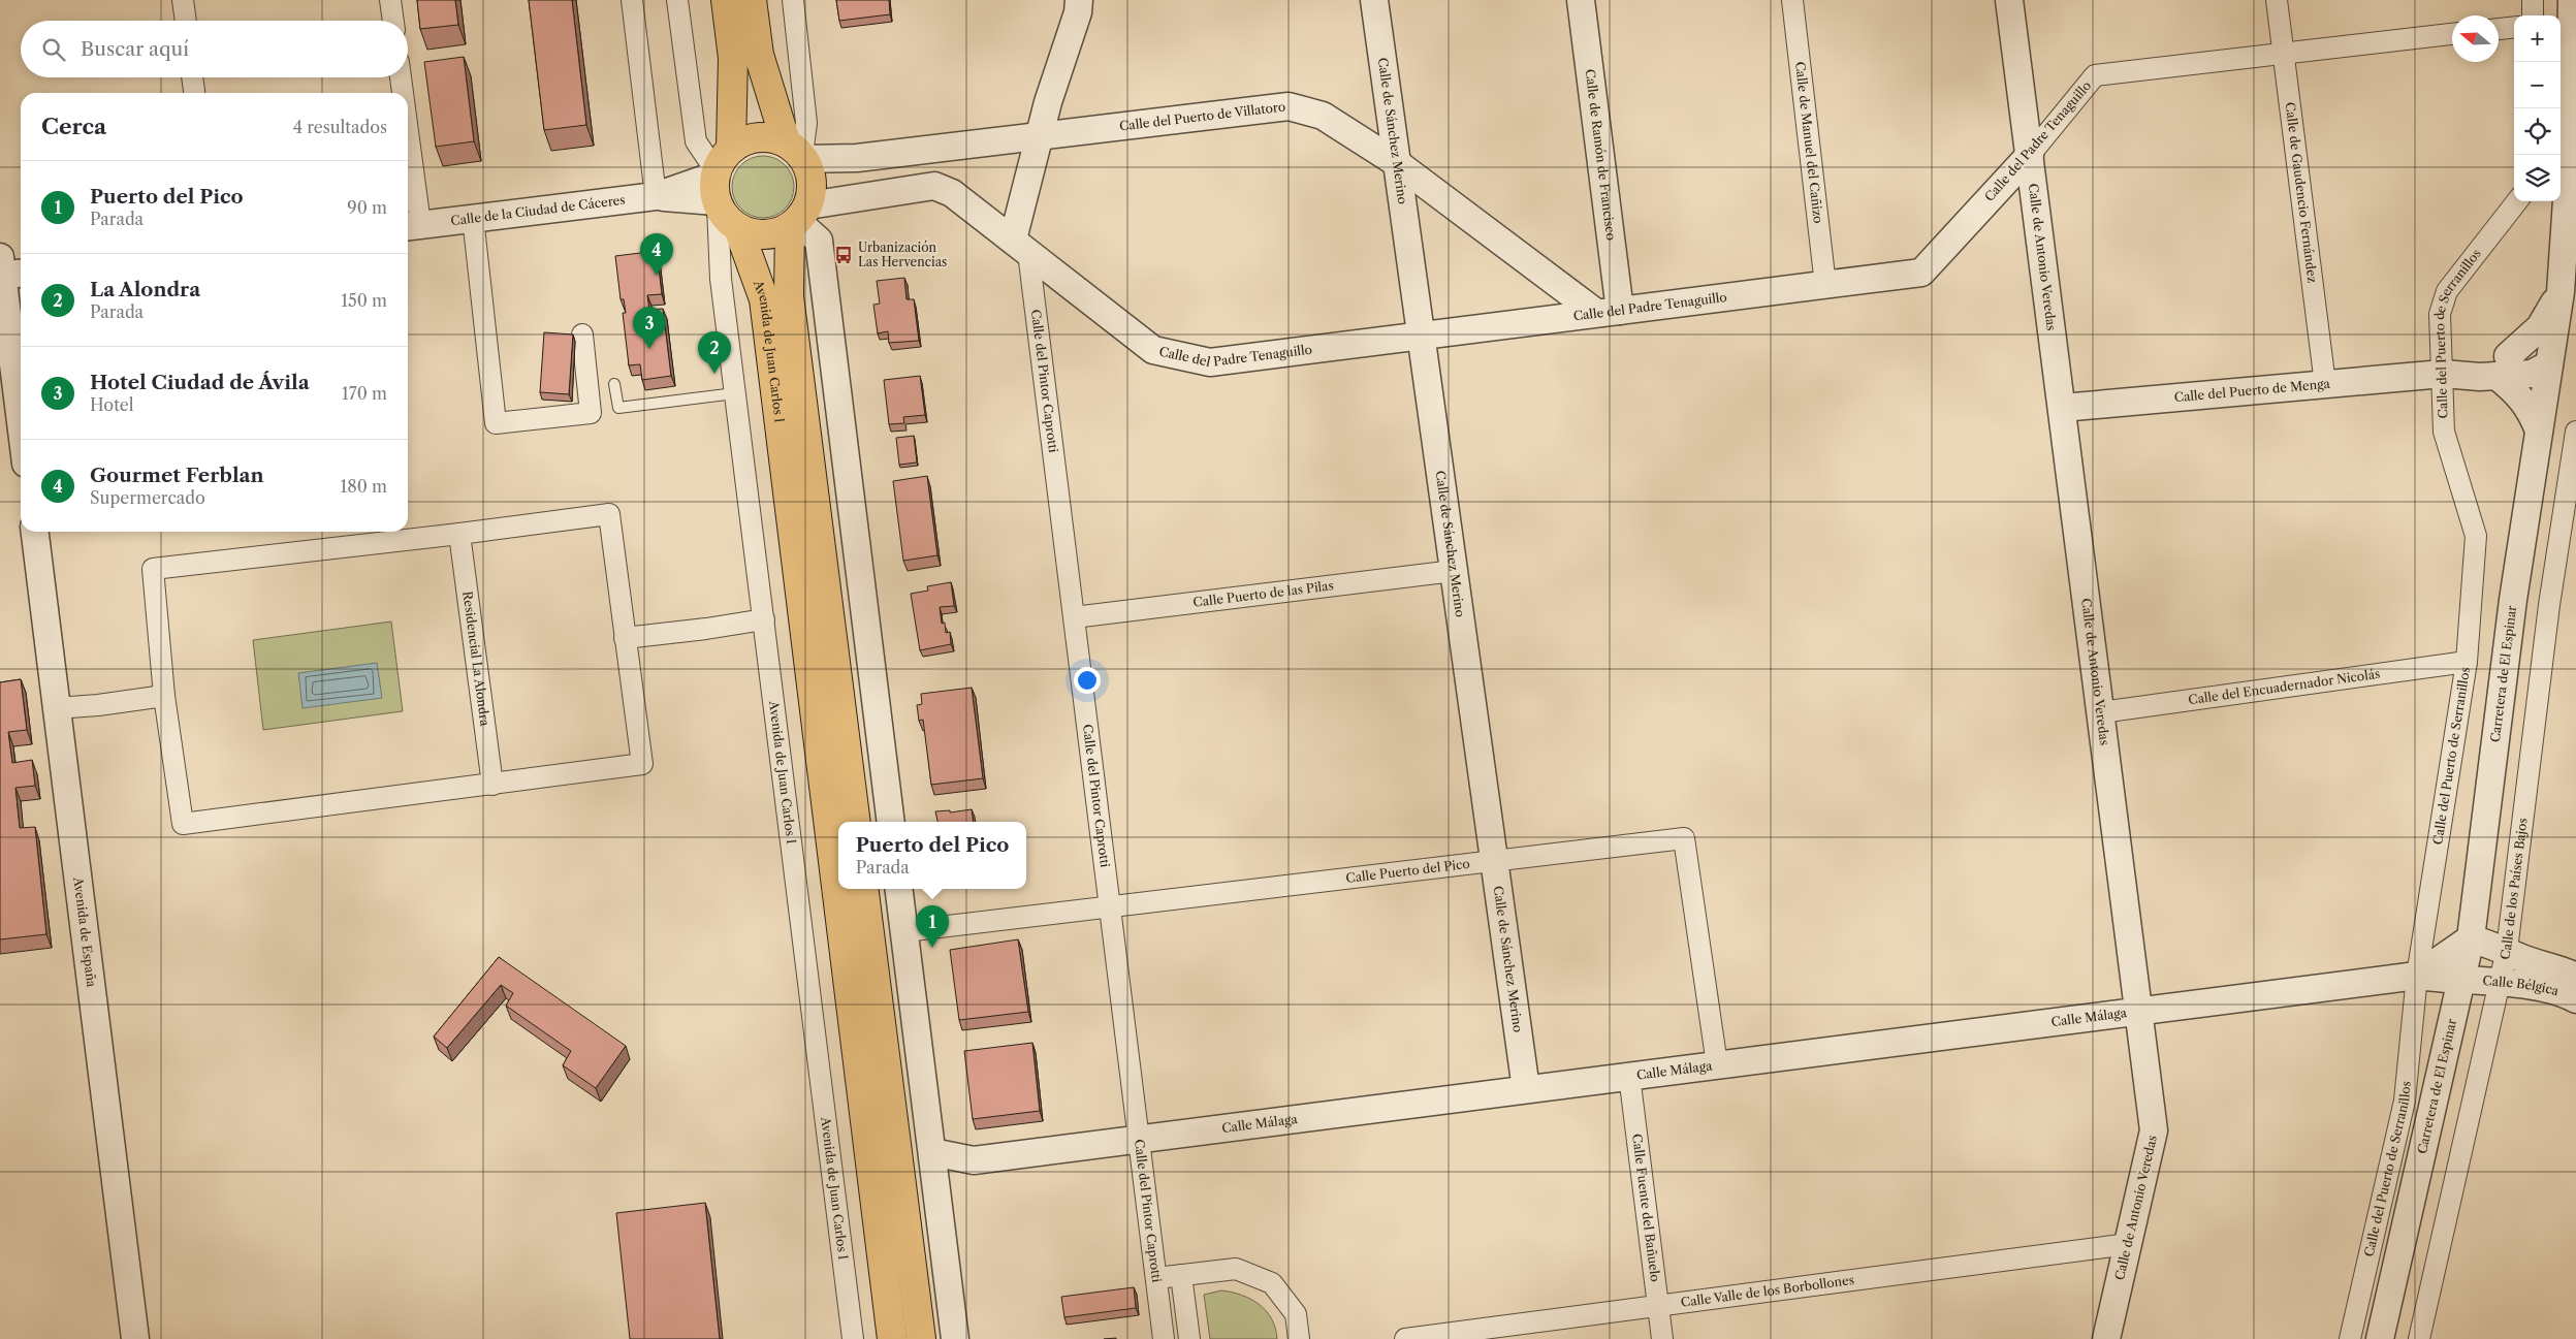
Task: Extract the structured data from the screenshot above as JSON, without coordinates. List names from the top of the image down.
{
  "streets": {
    "highway": ["Avenida de Juan Carlos I"],
    "street": [
      "Calle del Puerto de Villatoro",
      "Calle de Sánchez Merino",
      "Calle del Padre Tenaguillo",
      "Calle de Manuel del Cañizo",
      "Calle de Ramón de Francisco",
      "Calle de Gaudencio Fernández",
      "Calle de la Ciudad de Cáceres",
      "Calle de Antonio Veredas",
      "Calle del Puerto de Serranillos",
      "Calle del Pintor Caprotti",
      "Calle del Puerto de Menga",
      "Calle Puerto de las Pilas",
      "Residencial La Alondra",
      "Carretera de El Espinar",
      "Calle del Encuadernador Nicolás",
      "Calle Puerto del Pico",
      "Calle de los Países Bajos",
      "Avenida de España",
      "Calle Bélgica",
      "Calle Málaga",
      "Calle Fuente del Bañuelo",
      "Calle Valle de los Borbollones"
    ]
  },
  "crossings": [
    ["Calle del Puerto de Villatoro", "Calle de Sánchez Merino"],
    ["Calle del Puerto de Villatoro", "Calle del Padre Tenaguillo"],
    ["Calle del Puerto de Villatoro", "Calle de Ramón de Francisco"],
    ["Calle del Puerto de Villatoro", "Calle de la Ciudad de Cáceres"],
    ["Calle del Puerto de Villatoro", "Avenida de Juan Carlos I"],
    ["Calle del Puerto de Villatoro", "Calle del Pintor Caprotti"],
    ["Calle de Sánchez Merino", "Calle del Padre Tenaguillo"],
    ["Calle de Sánchez Merino", "Calle Puerto de las Pilas"],
    ["Calle de Sánchez Merino", "Calle Puerto del Pico"],
    ["Calle de Sánchez Merino", "Calle Málaga"],
    ["Calle del Padre Tenaguillo", "Calle de Manuel del Cañizo"],
    ["Calle del Padre Tenaguillo", "Calle de Ramón de Francisco"],
    ["Calle del Padre Tenaguillo", "Calle de Gaudencio Fernández"],
    ["Calle del Padre Tenaguillo", "Calle de la Ciudad de Cáceres"],
    ["Calle del Padre Tenaguillo", "Calle de Antonio Veredas"],
    ["Calle del Padre Tenaguillo", "Avenida de Juan Carlos I"],
    ["Calle del Padre Tenaguillo", "Calle del Pintor Caprotti"],
    ["Calle de Gaudencio Fernández", "Calle del Puerto de Menga"],
    ["Calle de la Ciudad de Cáceres", "Avenida de Juan Carlos I"],
    ["Calle de Antonio Veredas", "Calle del Puerto de Menga"],
    ["Calle de Antonio Veredas", "Calle del Encuadernador Nicolás"],
    ["Calle de Antonio Veredas", "Calle Málaga"],
    ["Calle de Antonio Veredas", "Calle Valle de los Borbollones"],
    ["Calle del Puerto de Serranillos", "Calle del Puerto de Menga"],
    ["Calle del Puerto de Serranillos", "Calle del Encuadernador Nicolás"],
    ["Calle del Puerto de Serranillos", "Calle Málaga"],
    ["Calle del Pintor Caprotti", "Calle Puerto de las Pilas"],
    ["Calle del Pintor Caprotti", "Calle Puerto del Pico"],
    ["Calle del Pintor Caprotti", "Calle Málaga"],
    ["Calle del Puerto de Menga", "Carretera de El Espinar"],
    ["Carretera de El Espinar", "Calle Bélgica"],
    ["Carretera de El Espinar", "Calle Málaga"],
    ["Calle Puerto del Pico", "Calle Málaga"],
    ["Calle de los Países Bajos", "Calle Bélgica"],
    ["Calle Bélgica", "Calle Málaga"],
    ["Calle Málaga", "Calle Fuente del Bañuelo"],
    ["Calle Fuente del Bañuelo", "Calle Valle de los Borbollones"]
  ],
  "places": {
    "bus stop": ["Urbanización Las Hervencias"]
  },
  "north": "left",
  "page": {
    "map_buttons": ["+", "−"],
    "search": "Buscar aquí",
    "heading": ["Cerca", "4 resultados"],
    "list": [
      {
        "mark": "1",
        "name": "Puerto del Pico",
        "note": "Parada",
        "value": "90 m"
      },
      {
        "mark": "2",
        "name": "La Alondra",
        "note": "Parada",
        "value": "150 m"
      },
      {
        "mark": "3",
        "name": "Hotel Ciudad de Ávila",
        "note": "Hotel",
        "value": "170 m"
      },
      {
        "mark": "4",
        "name": "Gourmet Ferblan",
        "note": "Supermercado",
        "value": "180 m"
      }
    ],
    "pins": [
      "4",
      "3",
      "2",
      "1"
    ],
    "popup": ["Puerto del Pico", "Parada"]
  }
}
